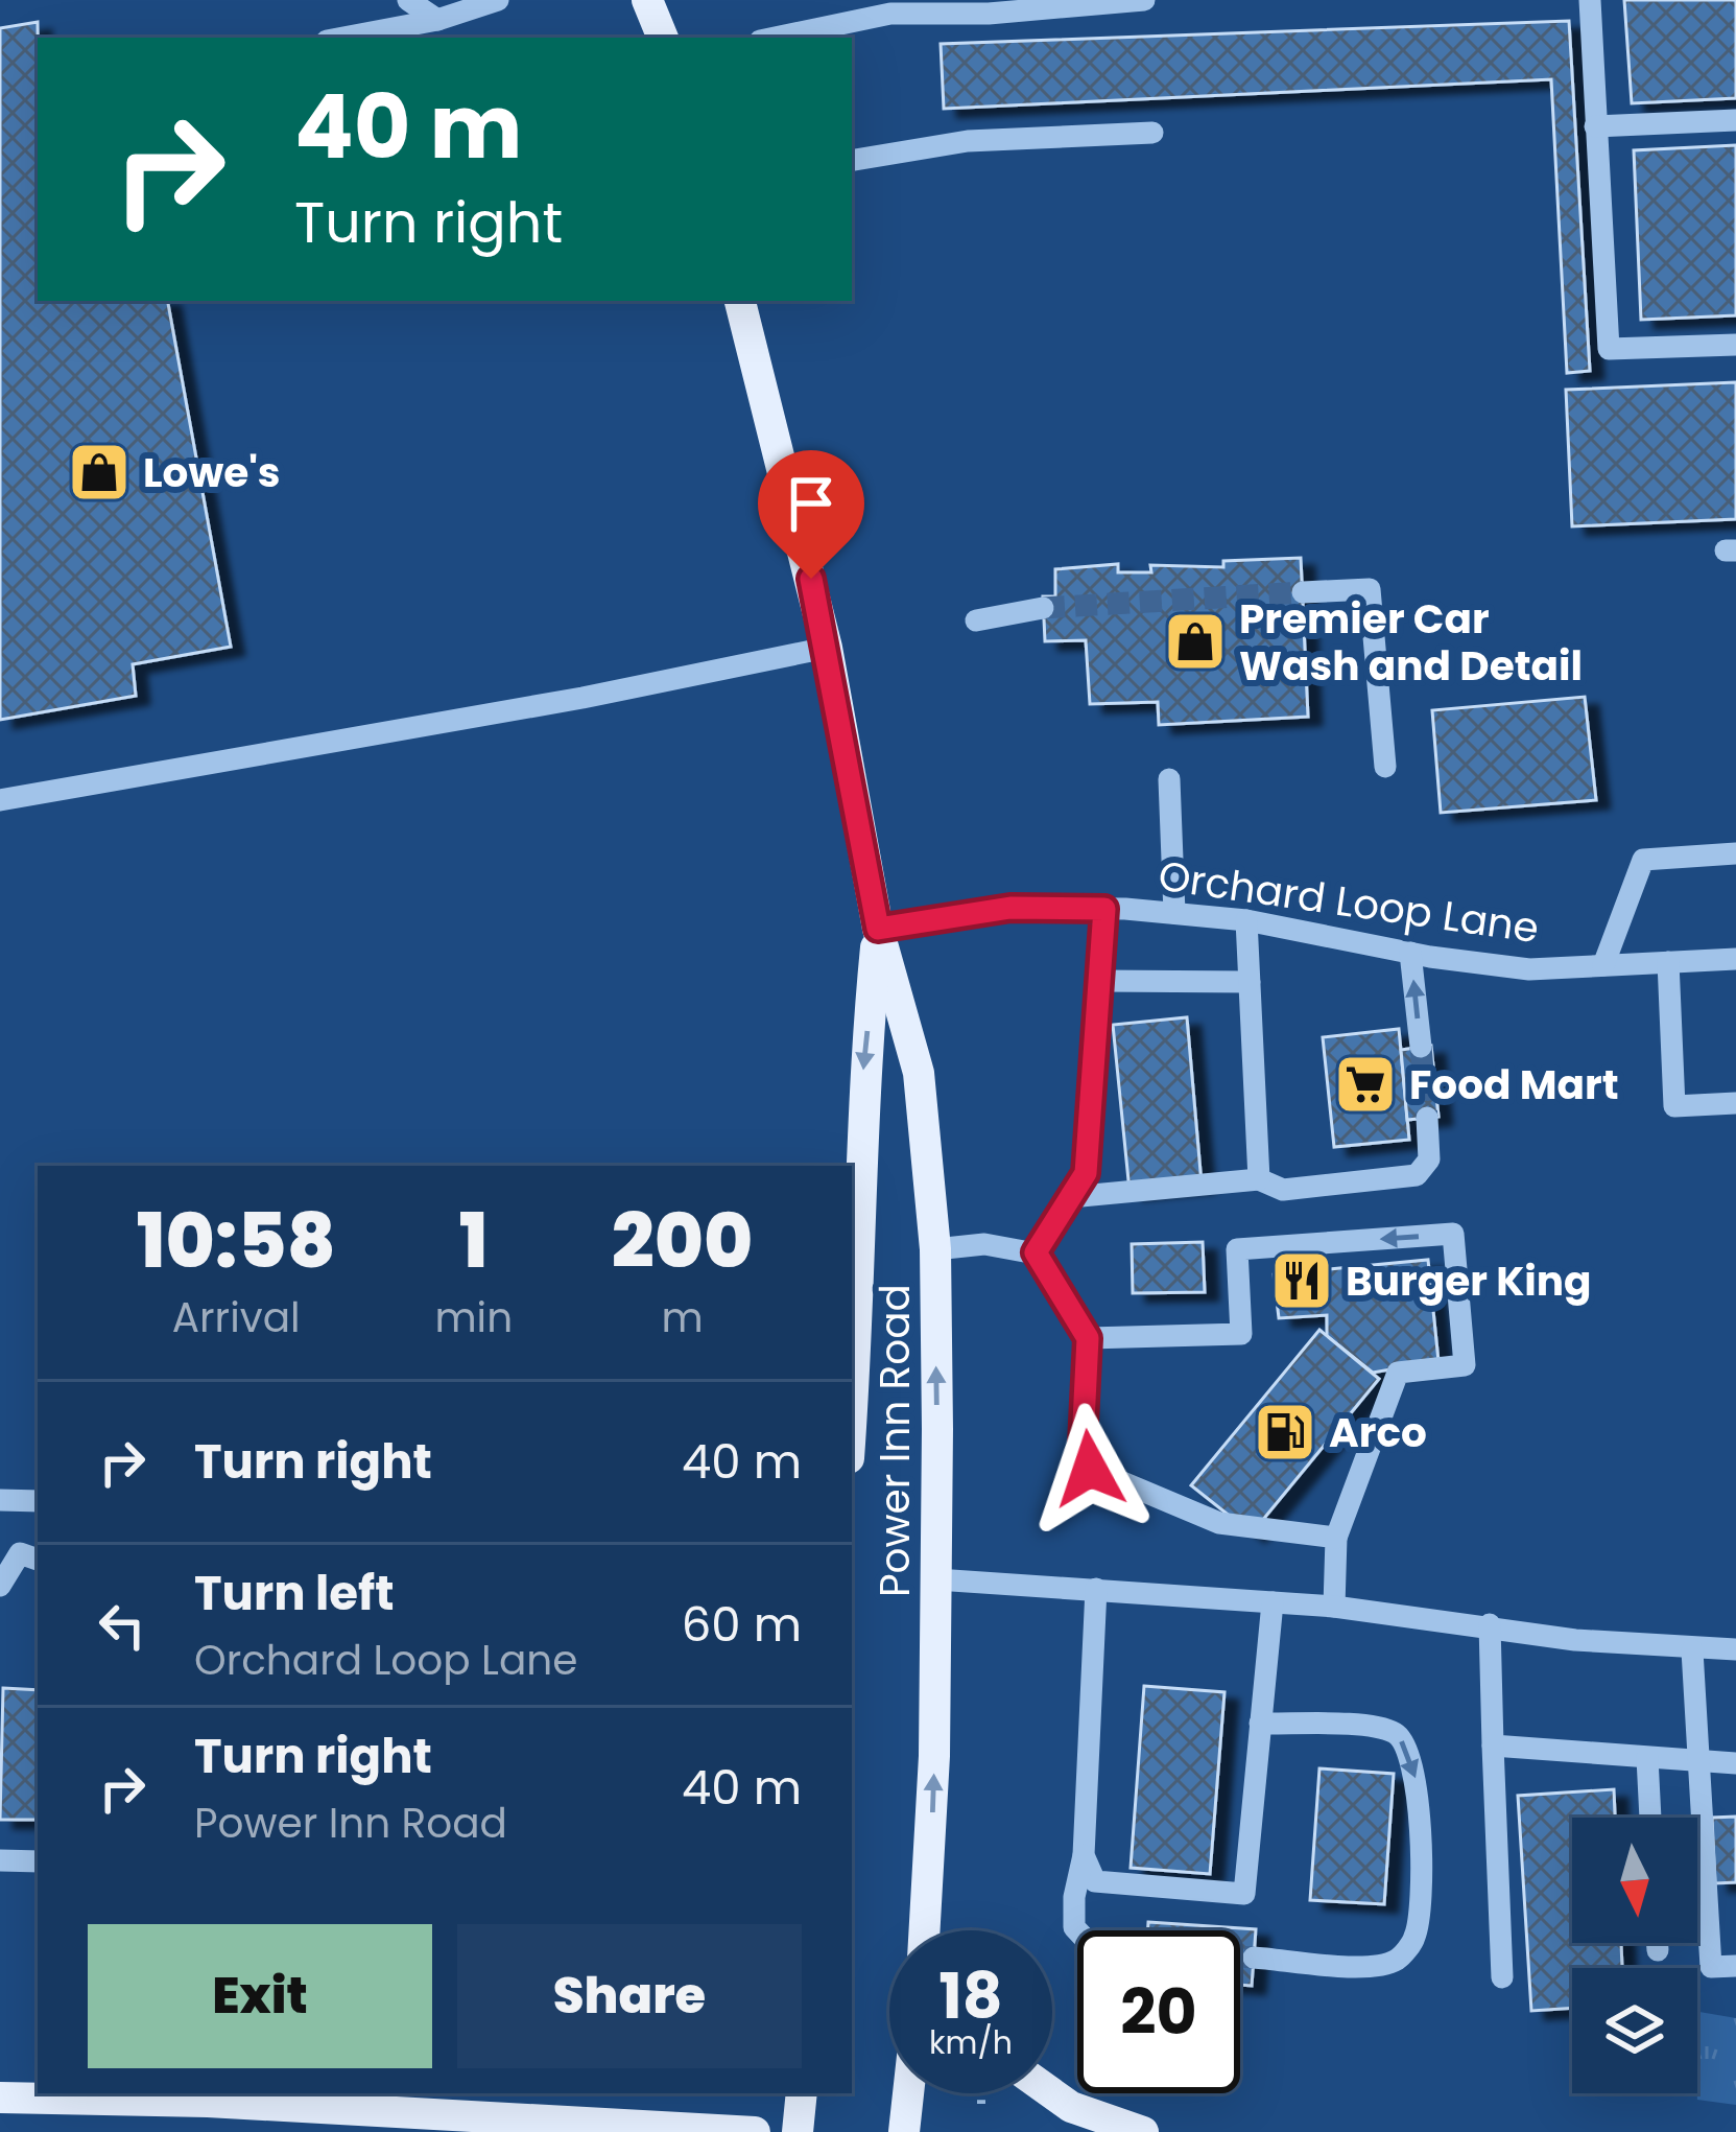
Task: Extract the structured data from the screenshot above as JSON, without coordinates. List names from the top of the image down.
{
  "streets": {
    "main road": ["Power Inn Road"],
    "street": ["Orchard Loop Lane"]
  },
  "crossings": [
    ["Orchard Loop Lane", "Power Inn Road"]
  ],
  "places": {
    "shop": ["Lowe's", "Premier Car Wash and Detail"],
    "supermarket": ["Food Mart"],
    "restaurant": ["Burger King"],
    "fuel station": ["Arco"]
  },
  "north": "bottom",
  "page": {
    "turn": ["40 m", "Turn right"],
    "eta": [
      "10:58",
      "Arrival",
      "1",
      "min",
      "200",
      "m"
    ],
    "list": [
      {
        "name": "Turn right",
        "value": "40 m"
      },
      {
        "name": "Turn left",
        "note": "Orchard Loop Lane",
        "value": "60 m"
      },
      {
        "name": "Turn right",
        "note": "Power Inn Road",
        "value": "40 m"
      }
    ],
    "buttons": ["Exit", "Share"],
    "speed": "18 km/h",
    "limit": "20"
  }
}
